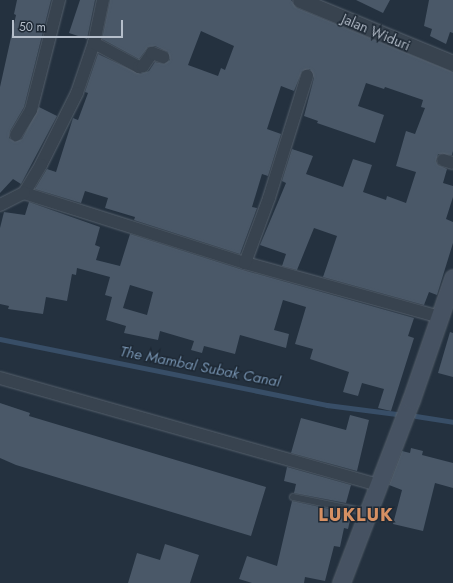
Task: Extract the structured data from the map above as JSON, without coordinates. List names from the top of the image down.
{
  "streets": {
    "street": ["Jalan Widuri"]
  },
  "districts": ["LUKLUK"],
  "water": ["The Mambal Subak Canal"],
  "scale_bar": "50 m"
}
